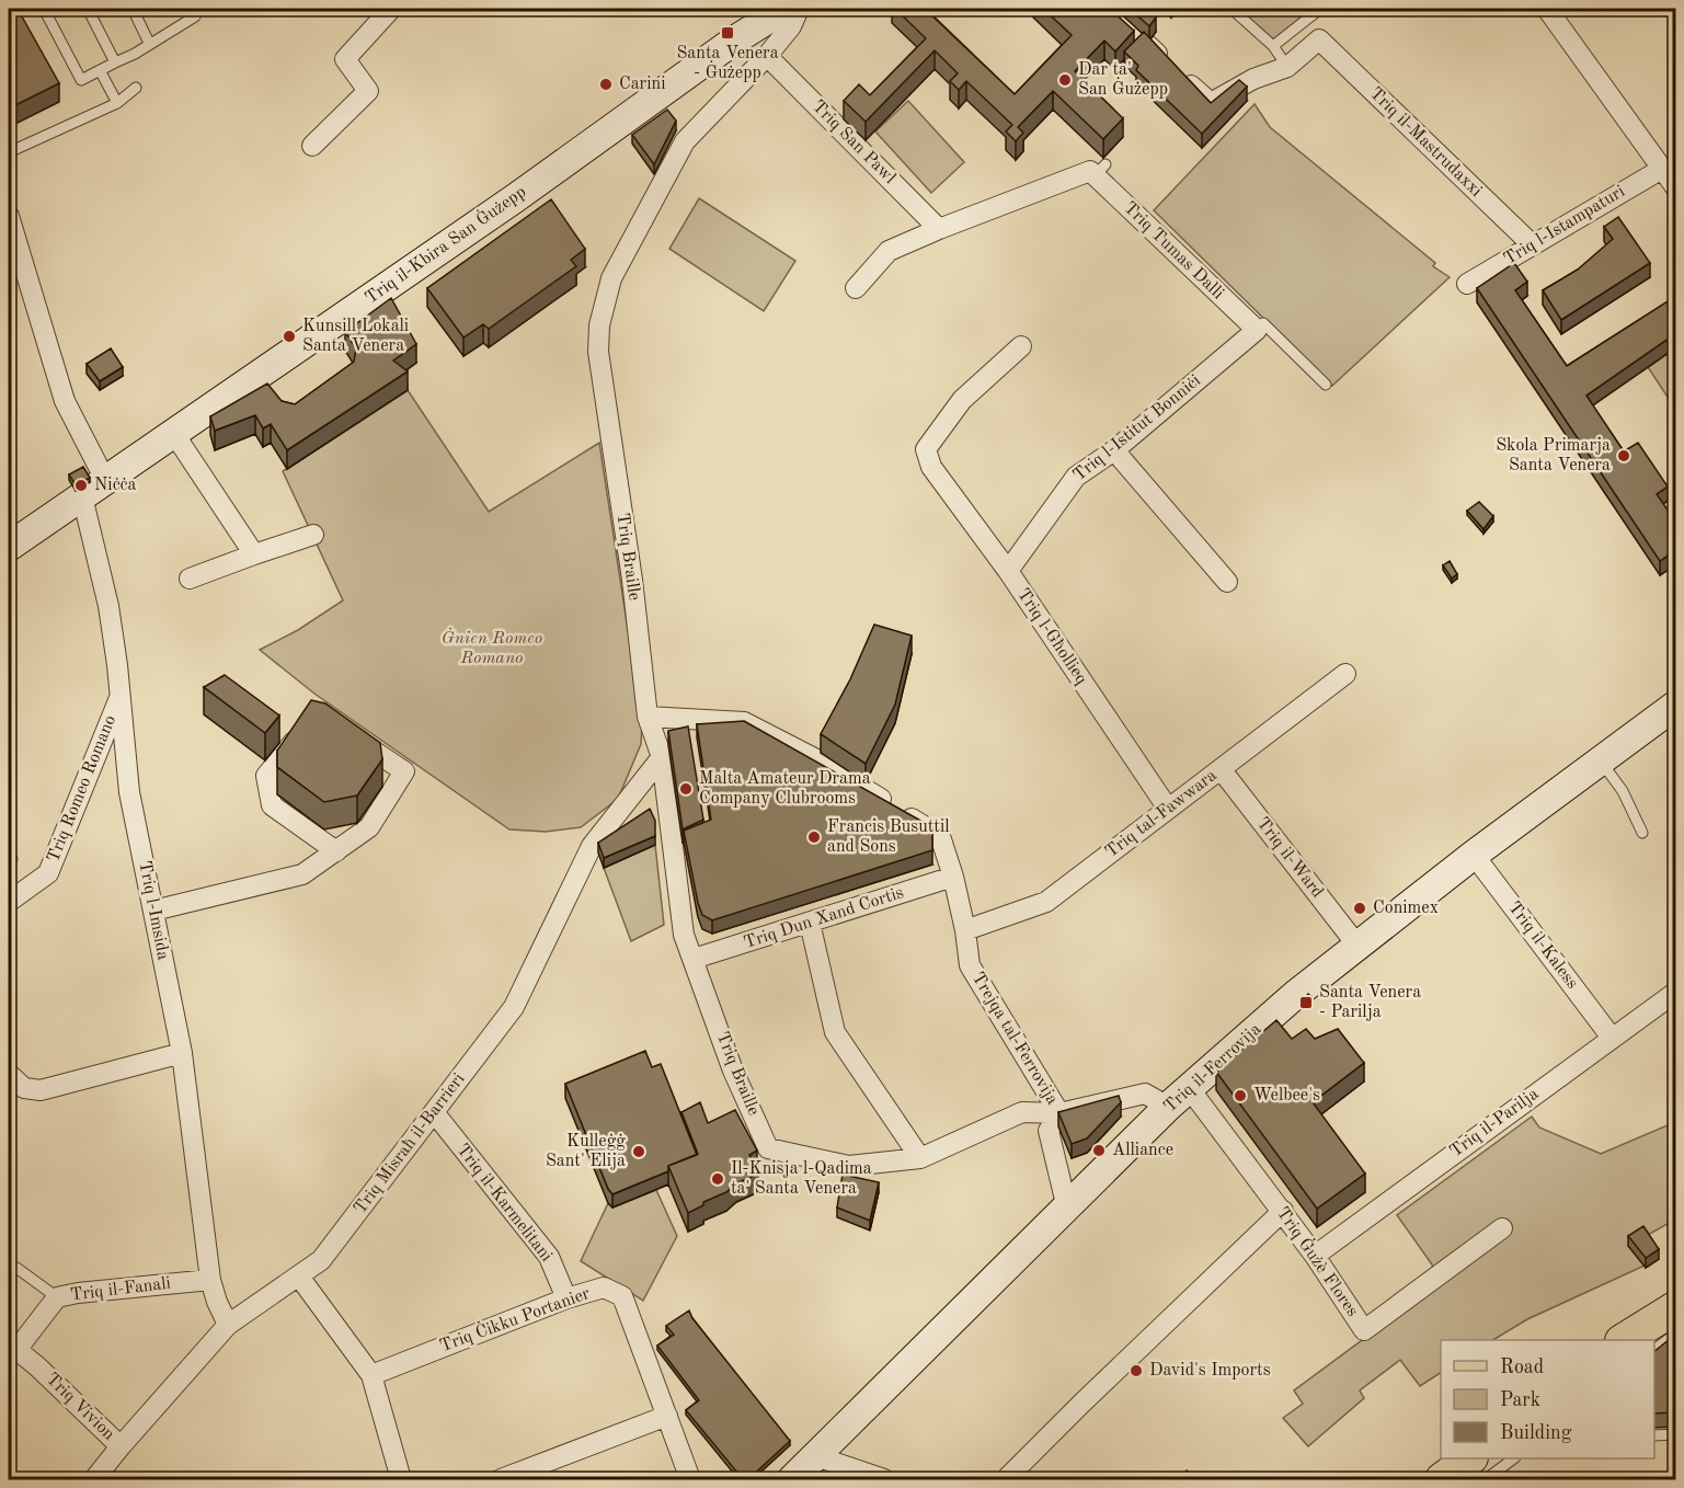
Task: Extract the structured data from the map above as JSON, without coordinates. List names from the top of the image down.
{
  "streets": {
    "main road": ["Triq il-Kbira San Ġużepp", "Triq il-Ferrovija"],
    "street": [
      "Triq San Pawl",
      "Triq il-Mastrudaxxi",
      "Triq l-Istampaturi",
      "Triq Tumas Dalli",
      "Triq l-Istitut Bonniċi",
      "Triq Braille",
      "Triq l-Għollieq",
      "Triq Romeo Romano",
      "Triq tal-Fawwara",
      "Triq il-Ward",
      "Triq l-Imsida",
      "Triq Dun Xand Cortis",
      "Triq il-Kaless",
      "Trejqa tal-Ferrovija",
      "Triq il-Parilja",
      "Triq Misraħ il-Barrieri",
      "Triq il-Karmelitani",
      "Triq Ġużè Flores",
      "Triq il-Fanali",
      "Triq Ċikku Portanier",
      "Triq Vivion"
    ]
  },
  "crossings": [
    ["Triq San Pawl", "Triq Tumas Dalli"],
    ["Triq San Pawl", "Triq Braille"],
    ["Triq il-Mastrudaxxi", "Triq l-Istampaturi"],
    ["Triq il-Kbira San Ġużepp", "Triq l-Imsida"],
    ["Triq Tumas Dalli", "Triq l-Istitut Bonniċi"],
    ["Triq l-Istitut Bonniċi", "Triq l-Għollieq"],
    ["Triq Braille", "Triq Dun Xand Cortis"],
    ["Triq Braille", "Trejqa tal-Ferrovija"],
    ["Triq Braille", "Triq Misraħ il-Barrieri"],
    ["Triq l-Għollieq", "Triq tal-Fawwara"],
    ["Triq Romeo Romano", "Triq l-Imsida"],
    ["Triq tal-Fawwara", "Triq il-Ward"],
    ["Triq tal-Fawwara", "Trejqa tal-Ferrovija"],
    ["Triq il-Ward", "Triq il-Ferrovija"],
    ["Triq l-Imsida", "Triq Misraħ il-Barrieri"],
    ["Triq l-Imsida", "Triq il-Fanali"],
    ["Triq Dun Xand Cortis", "Trejqa tal-Ferrovija"],
    ["Triq il-Kaless", "Triq il-Ferrovija"],
    ["Triq il-Kaless", "Triq il-Parilja"],
    ["Trejqa tal-Ferrovija", "Triq il-Ferrovija"],
    ["Triq il-Ferrovija", "Triq Ġużè Flores"],
    ["Triq il-Parilja", "Triq Ġużè Flores"],
    ["Triq Misraħ il-Barrieri", "Triq il-Karmelitani"],
    ["Triq Misraħ il-Barrieri", "Triq Vivion"],
    ["Triq il-Karmelitani", "Triq Ċikku Portanier"],
    ["Triq il-Fanali", "Triq Vivion"]
  ],
  "parks": ["Ġnien Romeo Romano"],
  "places": {
    "transit": ["Santa Venera - Ġużepp", "Santa Venera - Parilja"],
    "other": [
      "Dar ta' San Ġużepp",
      "Carini",
      "Kunsill Lokali Santa Venera",
      "Skola Primarja Santa Venera",
      "Niċċa",
      "Malta Amateur Drama Company Clubrooms",
      "Francis Busuttil and Sons",
      "Conimex",
      "Welbee's",
      "Alliance",
      "Kulleġġ Sant' Elija",
      "Il-Knisja l-Qadima ta' Santa Venera",
      "David's Imports"
    ]
  },
  "legend": ["Road", "Park", "Building"]
}
